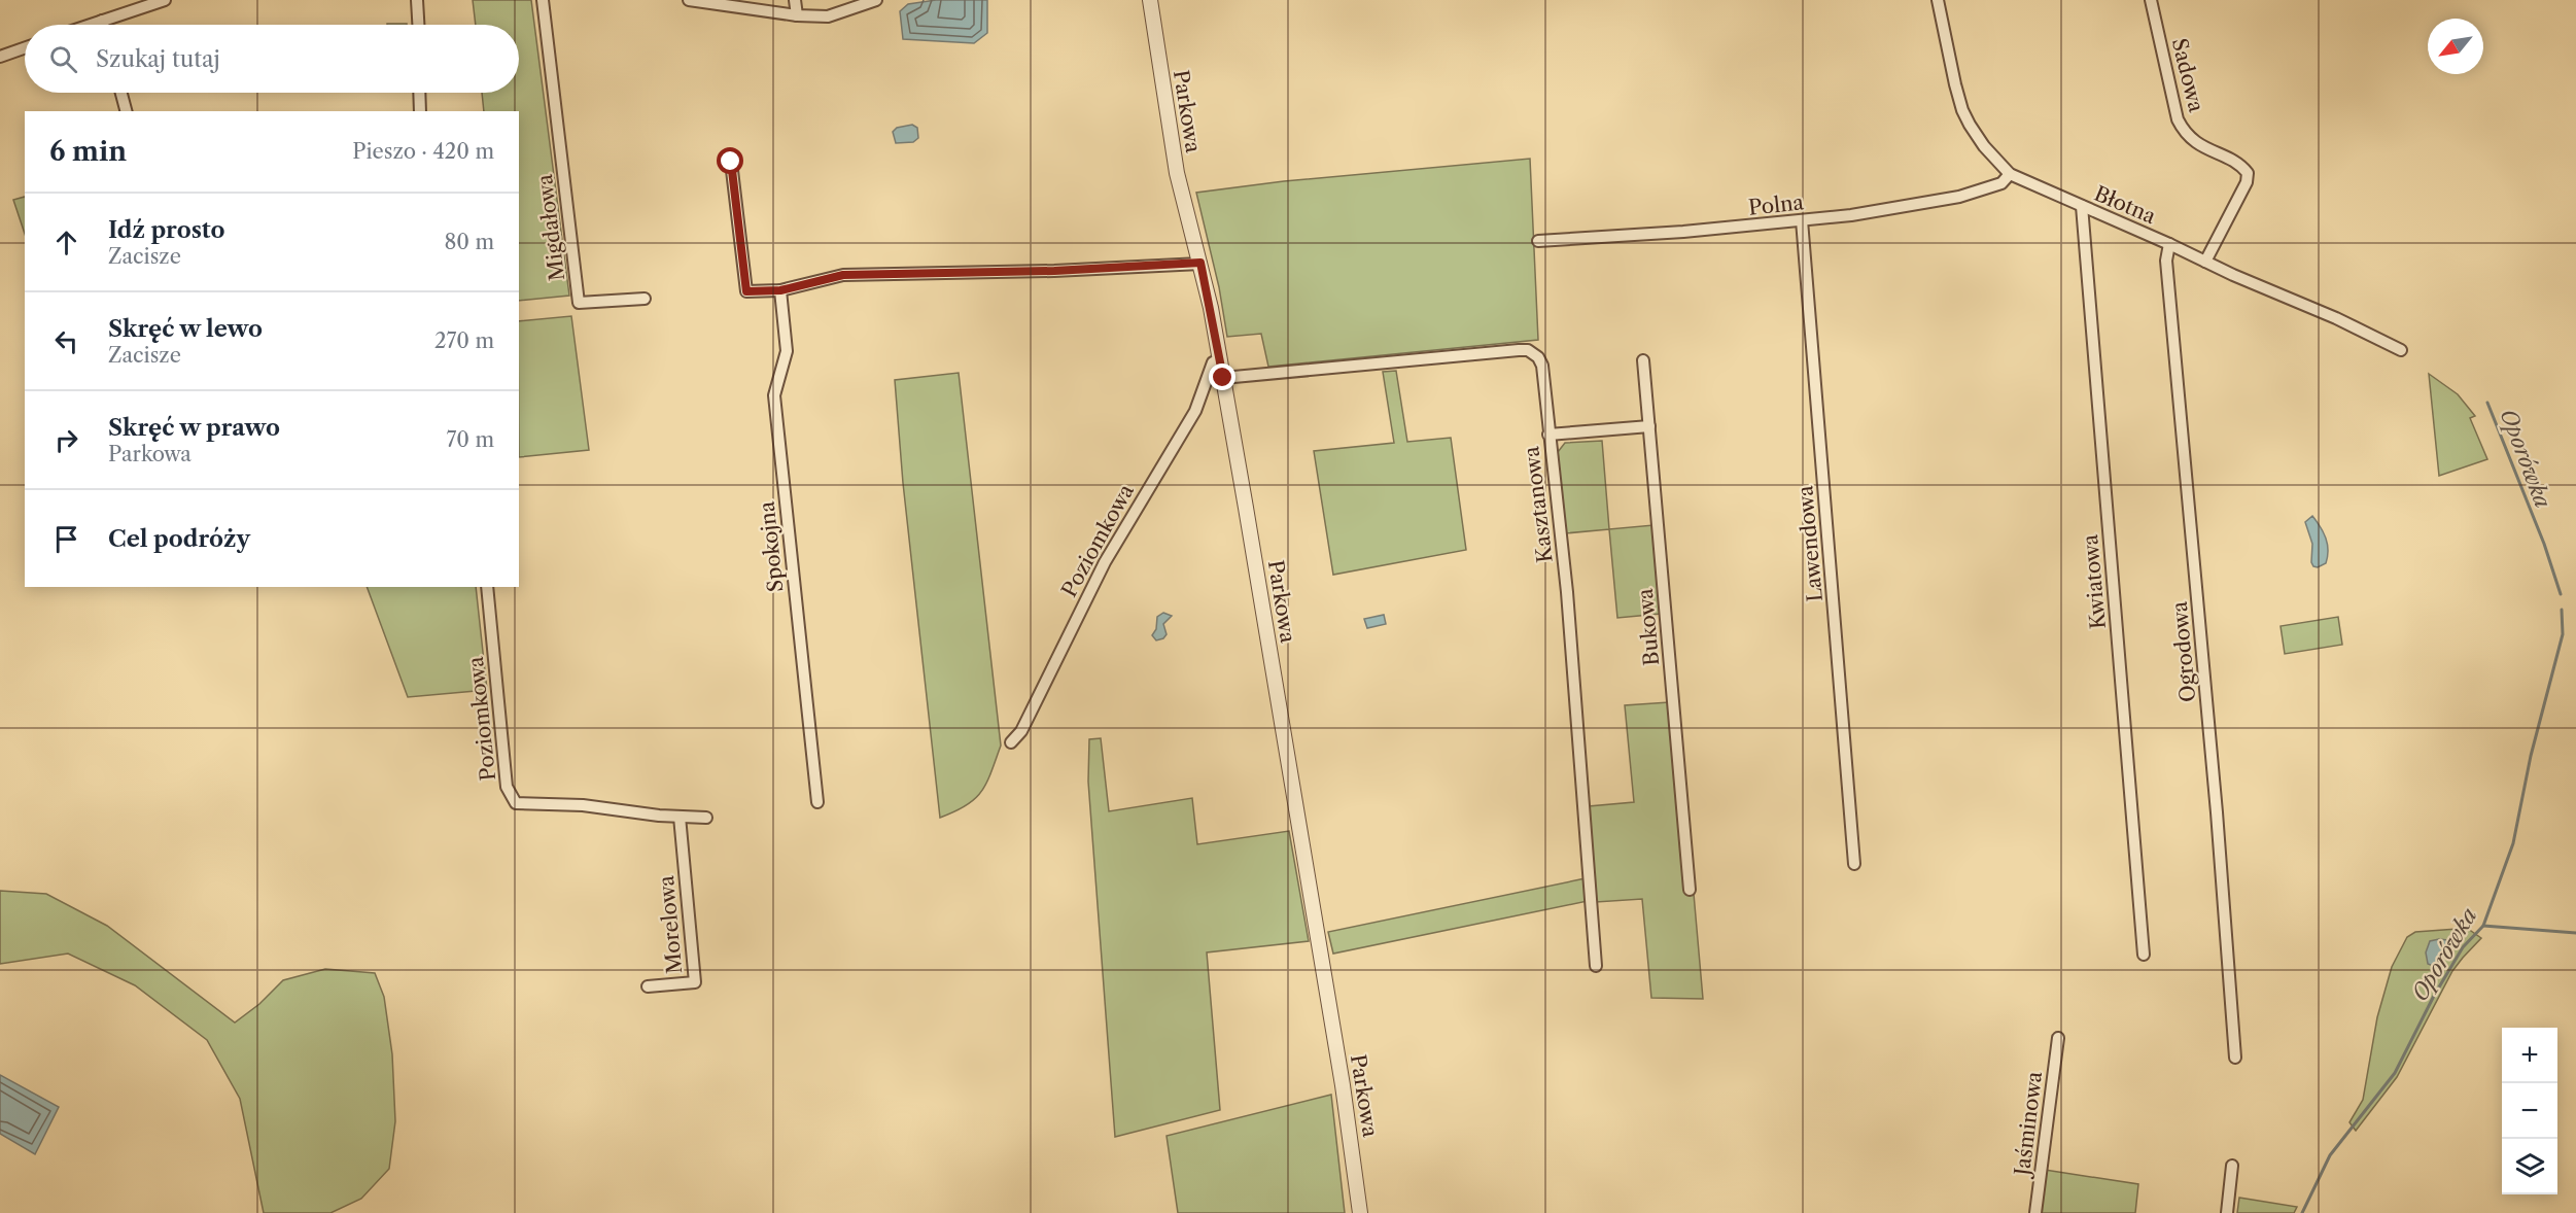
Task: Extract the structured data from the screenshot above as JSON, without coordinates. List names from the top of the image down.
{
  "streets": {
    "street": [
      "Sadowa",
      "Parkowa",
      "Polna",
      "Błotna",
      "Migdałowa",
      "Kasztanowa",
      "Poziomkowa",
      "Lawendowa",
      "Spokojna",
      "Kwiatowa",
      "Bukowa",
      "Ogrodowa",
      "Morelowa",
      "Jaśminowa"
    ]
  },
  "crossings": [
    ["Sadowa", "Błotna"],
    ["Parkowa", "Kasztanowa"],
    ["Parkowa", "Poziomkowa"],
    ["Polna", "Błotna"],
    ["Polna", "Lawendowa"],
    ["Błotna", "Kwiatowa"],
    ["Błotna", "Ogrodowa"],
    ["Poziomkowa", "Morelowa"]
  ],
  "water": ["Oporówka"],
  "north": "bottom left",
  "page": {
    "search": "Szukaj tutaj",
    "heading": ["6 min", "Pieszo · 420 m"],
    "list": [
      ["Idź prosto", "Zacisze", "80 m"],
      ["Skręć w lewo", "Zacisze", "270 m"],
      ["Skręć w prawo", "Parkowa", "70 m"],
      "Cel podróży"
    ],
    "map_buttons": ["+", "−"]
  }
}
